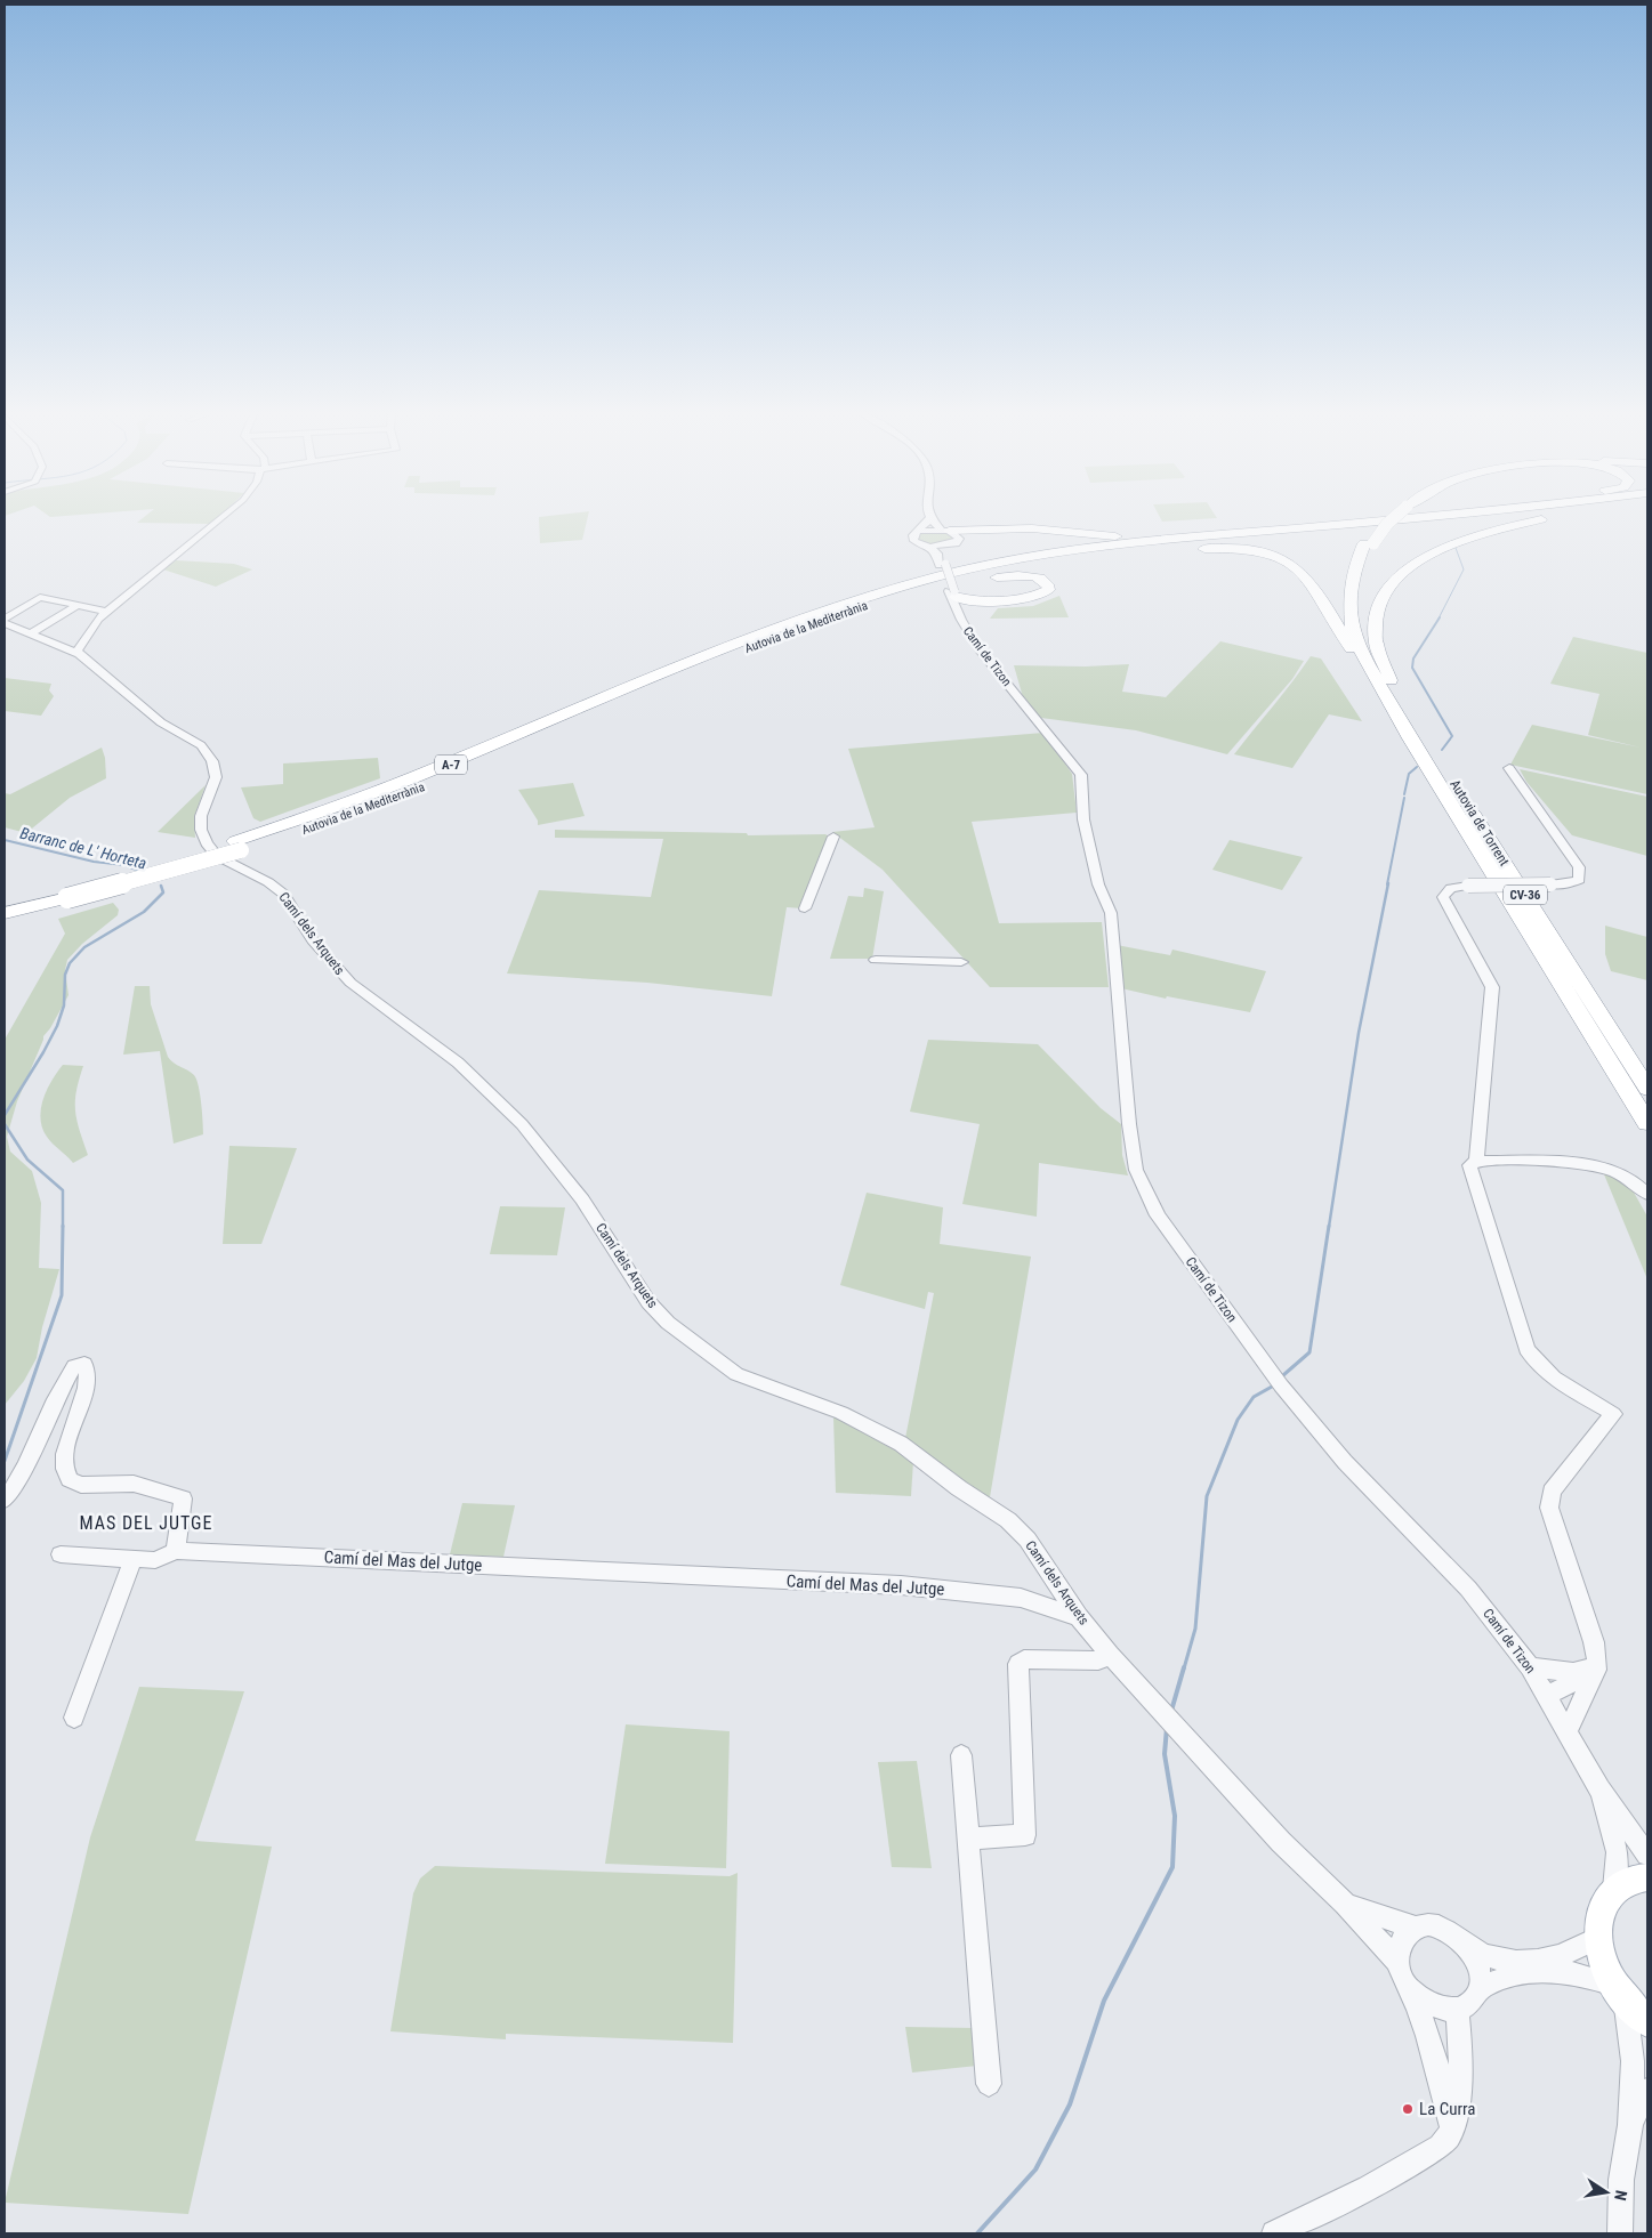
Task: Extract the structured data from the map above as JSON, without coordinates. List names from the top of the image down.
{
  "streets": {
    "highway": [
      "Autovia de la Mediterrània",
      "A-7",
      "Autovia de Torrent",
      "CV-36"
    ],
    "street": ["Camí de Tizon", "Camí dels Arquets", "Camí del Mas del Jutge"]
  },
  "crossings": [
    ["Camí dels Arquets", "Camí del Mas del Jutge"]
  ],
  "districts": ["MAS DEL JUTGE"],
  "water": ["Barranc de L' Horteta"],
  "places": ["La Curra"],
  "north": "right"
}
